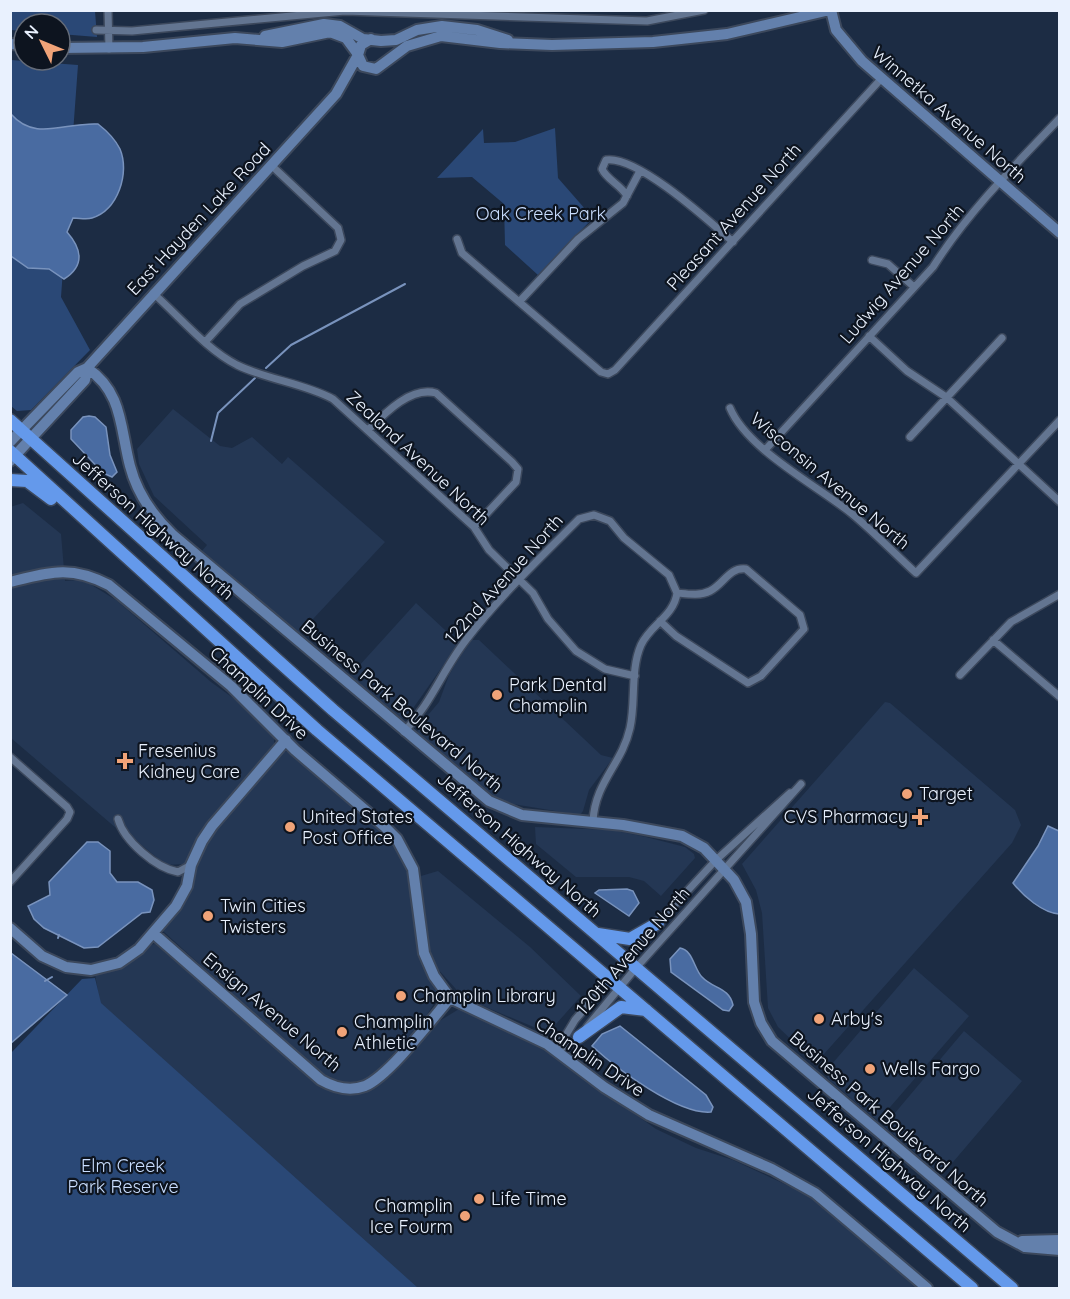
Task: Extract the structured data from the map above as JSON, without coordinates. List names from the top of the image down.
{
  "streets": {
    "highway": ["Jefferson Highway North"],
    "street": [
      "Winnetka Avenue North",
      "Pleasant Avenue North",
      "East Hayden Lake Road",
      "Ludwig Avenue North",
      "Zealand Avenue North",
      "Wisconsin Avenue North",
      "122nd Avenue North",
      "Champlin Drive",
      "Business Park Boulevard North",
      "120th Avenue North",
      "Ensign Avenue North"
    ]
  },
  "crossings": [
    ["Winnetka Avenue North", "Pleasant Avenue North"],
    ["Winnetka Avenue North", "Ludwig Avenue North"],
    ["East Hayden Lake Road", "Zealand Avenue North"],
    ["East Hayden Lake Road", "Jefferson Highway North"],
    ["East Hayden Lake Road", "Business Park Boulevard North"],
    ["Ludwig Avenue North", "Wisconsin Avenue North"],
    ["Zealand Avenue North", "122nd Avenue North"],
    ["Jefferson Highway North", "120th Avenue North"],
    ["122nd Avenue North", "Business Park Boulevard North"],
    ["Champlin Drive", "120th Avenue North"],
    ["Champlin Drive", "Ensign Avenue North"],
    ["Business Park Boulevard North", "120th Avenue North"]
  ],
  "parks": ["Oak Creek Park", "Elm Creek Park Reserve"],
  "places": {
    "other": [
      "Park Dental Champlin",
      "Target",
      "United States Post Office",
      "Twin Cities Twisters",
      "Champlin Library",
      "Arby's",
      "Champlin Athletic",
      "Wells Fargo",
      "Life Time",
      "Champlin Ice Fourm"
    ],
    "health": ["Fresenius Kidney Care", "CVS Pharmacy"]
  },
  "north": "top left"
}
